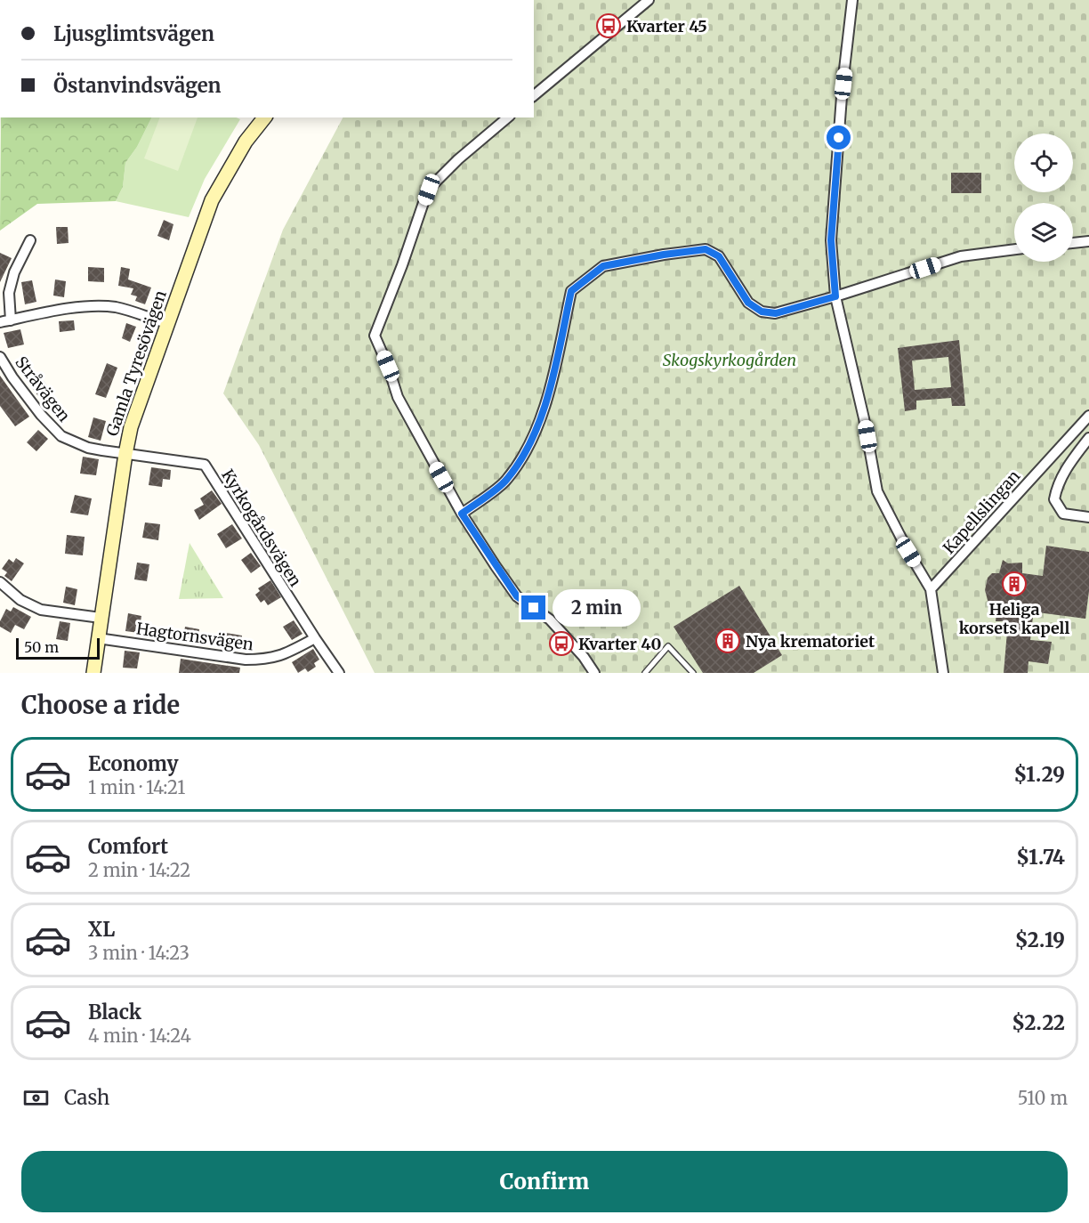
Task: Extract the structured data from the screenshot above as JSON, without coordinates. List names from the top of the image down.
{
  "streets": {
    "street": [
      "Gamla Tyresövägen",
      "Stråvägen",
      "Kapellslingan",
      "Kyrkogårdsvägen",
      "Hagtornsvägen"
    ]
  },
  "crossings": [
    ["Gamla Tyresövägen", "Stråvägen"],
    ["Gamla Tyresövägen", "Kyrkogårdsvägen"],
    ["Gamla Tyresövägen", "Hagtornsvägen"],
    ["Stråvägen", "Kyrkogårdsvägen"],
    ["Kyrkogårdsvägen", "Hagtornsvägen"]
  ],
  "parks": ["Skogskyrkogården"],
  "places": {
    "bus stop": ["Kvarter 45", "Kvarter 40"],
    "building": ["Heliga korsets kapell", "Nya krematoriet"]
  },
  "scale_bar": "50 m",
  "page": {
    "banner": ["Ljusglimtsvägen", "Östanvindsvägen"],
    "bubble": "2 min",
    "scale": "50 m",
    "heading": "Choose a ride",
    "list": [
      {
        "name": "Economy",
        "note": "1 min · 14:21",
        "value": "$1.29"
      },
      {
        "name": "Comfort",
        "note": "2 min · 14:22",
        "value": "$1.74"
      },
      {
        "name": "XL",
        "note": "3 min · 14:23",
        "value": "$2.19"
      },
      {
        "name": "Black",
        "note": "4 min · 14:24",
        "value": "$2.22"
      }
    ],
    "pay": ["Cash", "510 m"],
    "buttons": "Confirm"
  }
}
